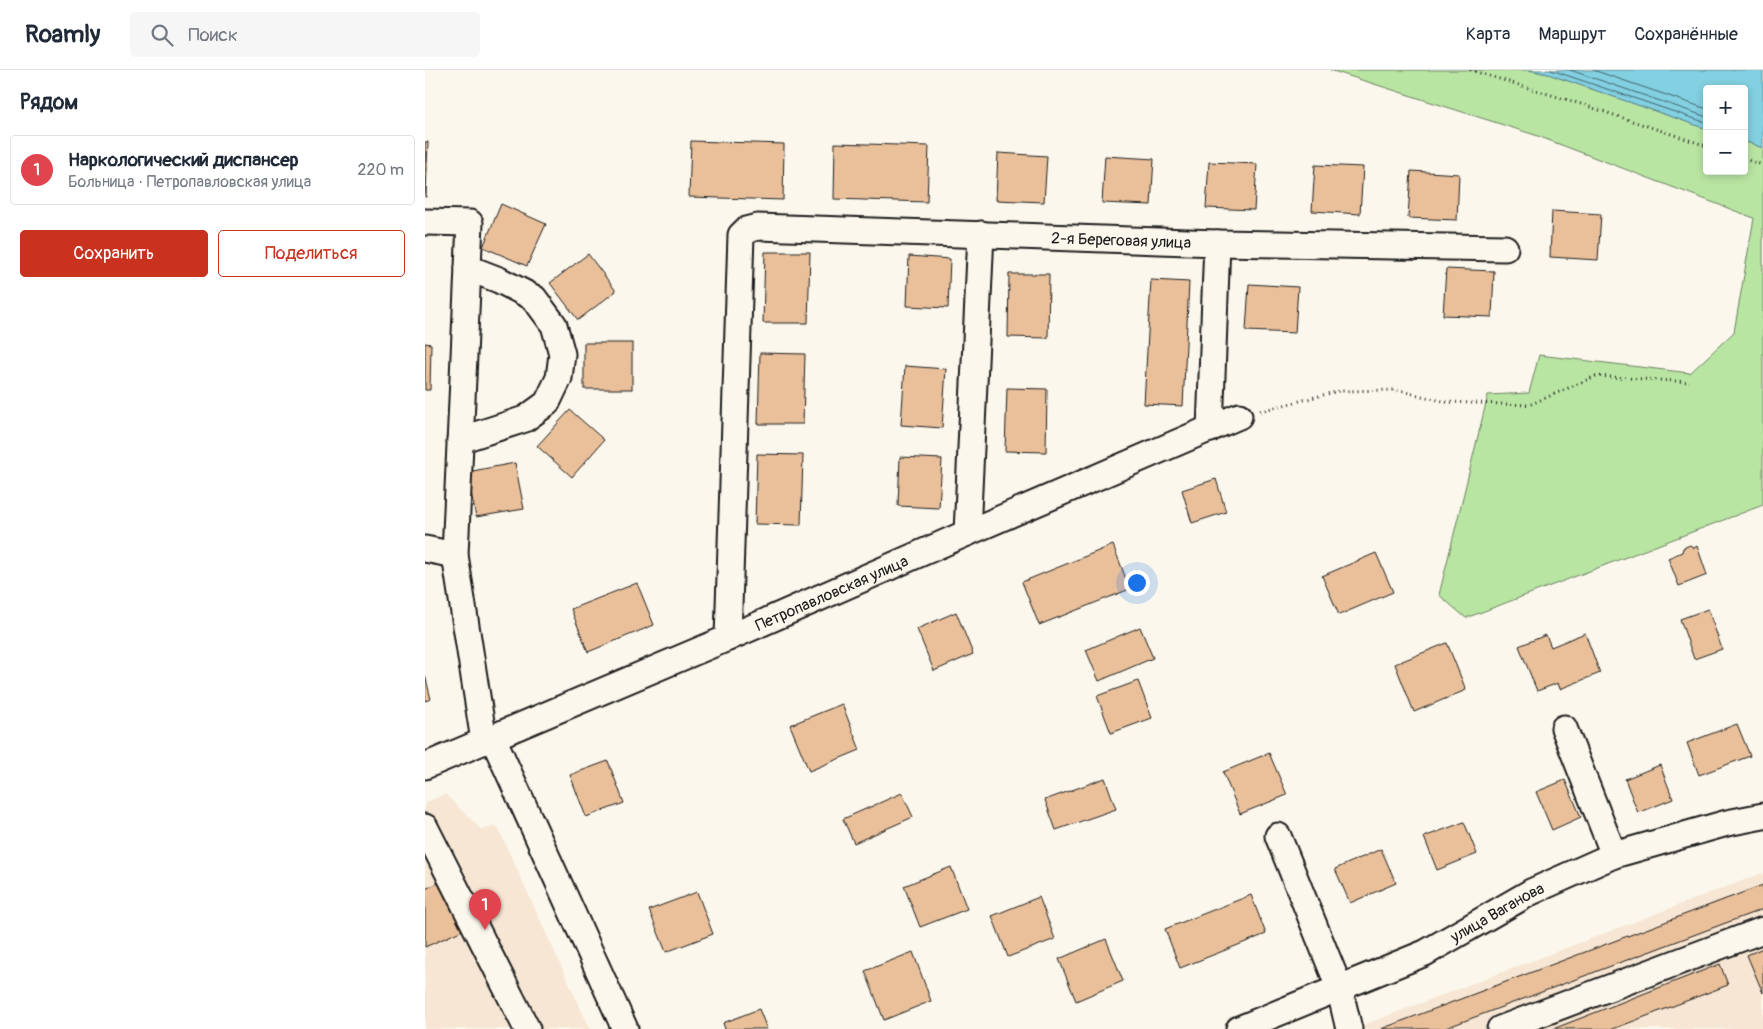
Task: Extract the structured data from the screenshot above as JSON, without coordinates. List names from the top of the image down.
{
  "streets": {
    "street": ["2-я Береговая улица", "Петропавловская улица", "улица Ваганова"]
  },
  "crossings": [
    ["2-я Береговая улица", "Петропавловская улица"]
  ],
  "page": {
    "header": "Roamly",
    "search": "Поиск",
    "nav": ["Карта", "Маршрут", "Сохранённые"],
    "heading": "Рядом",
    "map_buttons": ["+", "−"],
    "list": [
      {
        "mark": "1",
        "name": "Наркологический диспансер",
        "note": "Больница · Петропавловская улица",
        "value": "220 m"
      }
    ],
    "buttons": ["Сохранить", "Поделиться"],
    "pins": "1"
  }
}
